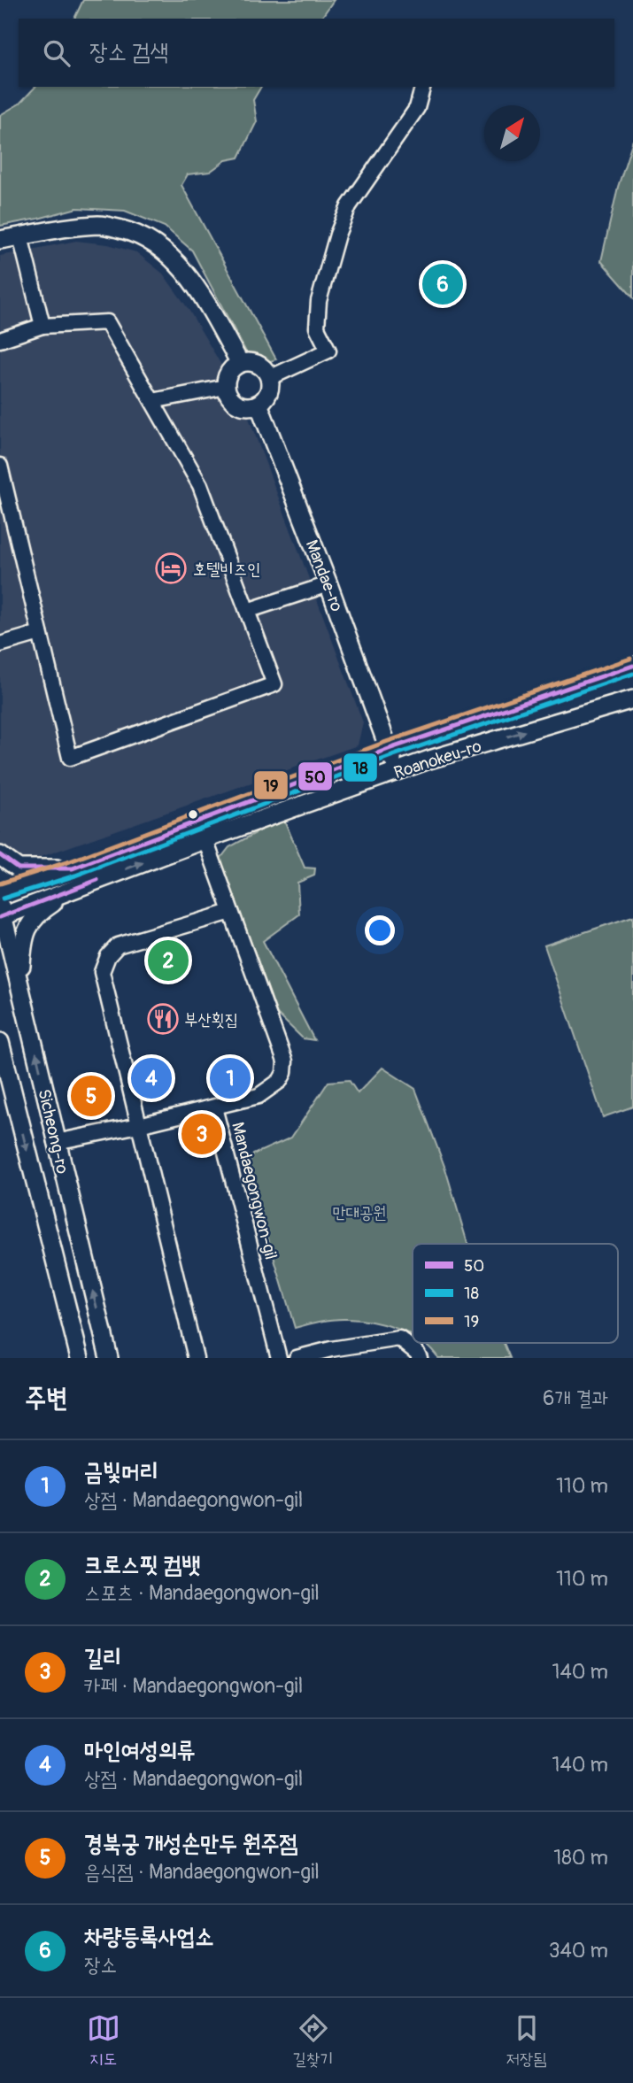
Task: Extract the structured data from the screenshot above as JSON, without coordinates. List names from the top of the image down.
{
  "streets": {
    "street": [
      "Mandae-ro",
      "Roanokeu-ro",
      "Sicheong-ro",
      "Mandaegongwon-gil"
    ]
  },
  "crossings": [
    ["Mandae-ro", "Roanokeu-ro"],
    ["Roanokeu-ro", "Sicheong-ro"],
    ["Sicheong-ro", "Mandaegongwon-gil"]
  ],
  "parks": ["만대공원"],
  "places": {
    "hotel": ["호텔비즈인"],
    "restaurant": ["부산횟집"]
  },
  "lines": ["transit line 19", "transit line 50", "transit line 18"],
  "legend": ["50", "18", "19"],
  "north": "top right",
  "page": {
    "search": "장소 검색",
    "pins": [
      "6",
      "2",
      "1",
      "4",
      "5",
      "3"
    ],
    "heading": ["주변", "6개 결과"],
    "list": [
      {
        "mark": "1",
        "name": "금빛머리",
        "note": "상점 · Mandaegongwon-gil",
        "value": "110 m"
      },
      {
        "mark": "2",
        "name": "크로스핏 컴뱃",
        "note": "스포츠 · Mandaegongwon-gil",
        "value": "110 m"
      },
      {
        "mark": "3",
        "name": "길리",
        "note": "카페 · Mandaegongwon-gil",
        "value": "140 m"
      },
      {
        "mark": "4",
        "name": "마인여성의류",
        "note": "상점 · Mandaegongwon-gil",
        "value": "140 m"
      },
      {
        "mark": "5",
        "name": "경북궁 개성손만두 원주점",
        "note": "음식점 · Mandaegongwon-gil",
        "value": "180 m"
      },
      {
        "mark": "6",
        "name": "차량등록사업소",
        "note": "장소",
        "value": "340 m"
      }
    ],
    "nav": ["지도", "길찾기", "저장됨"]
  }
}
